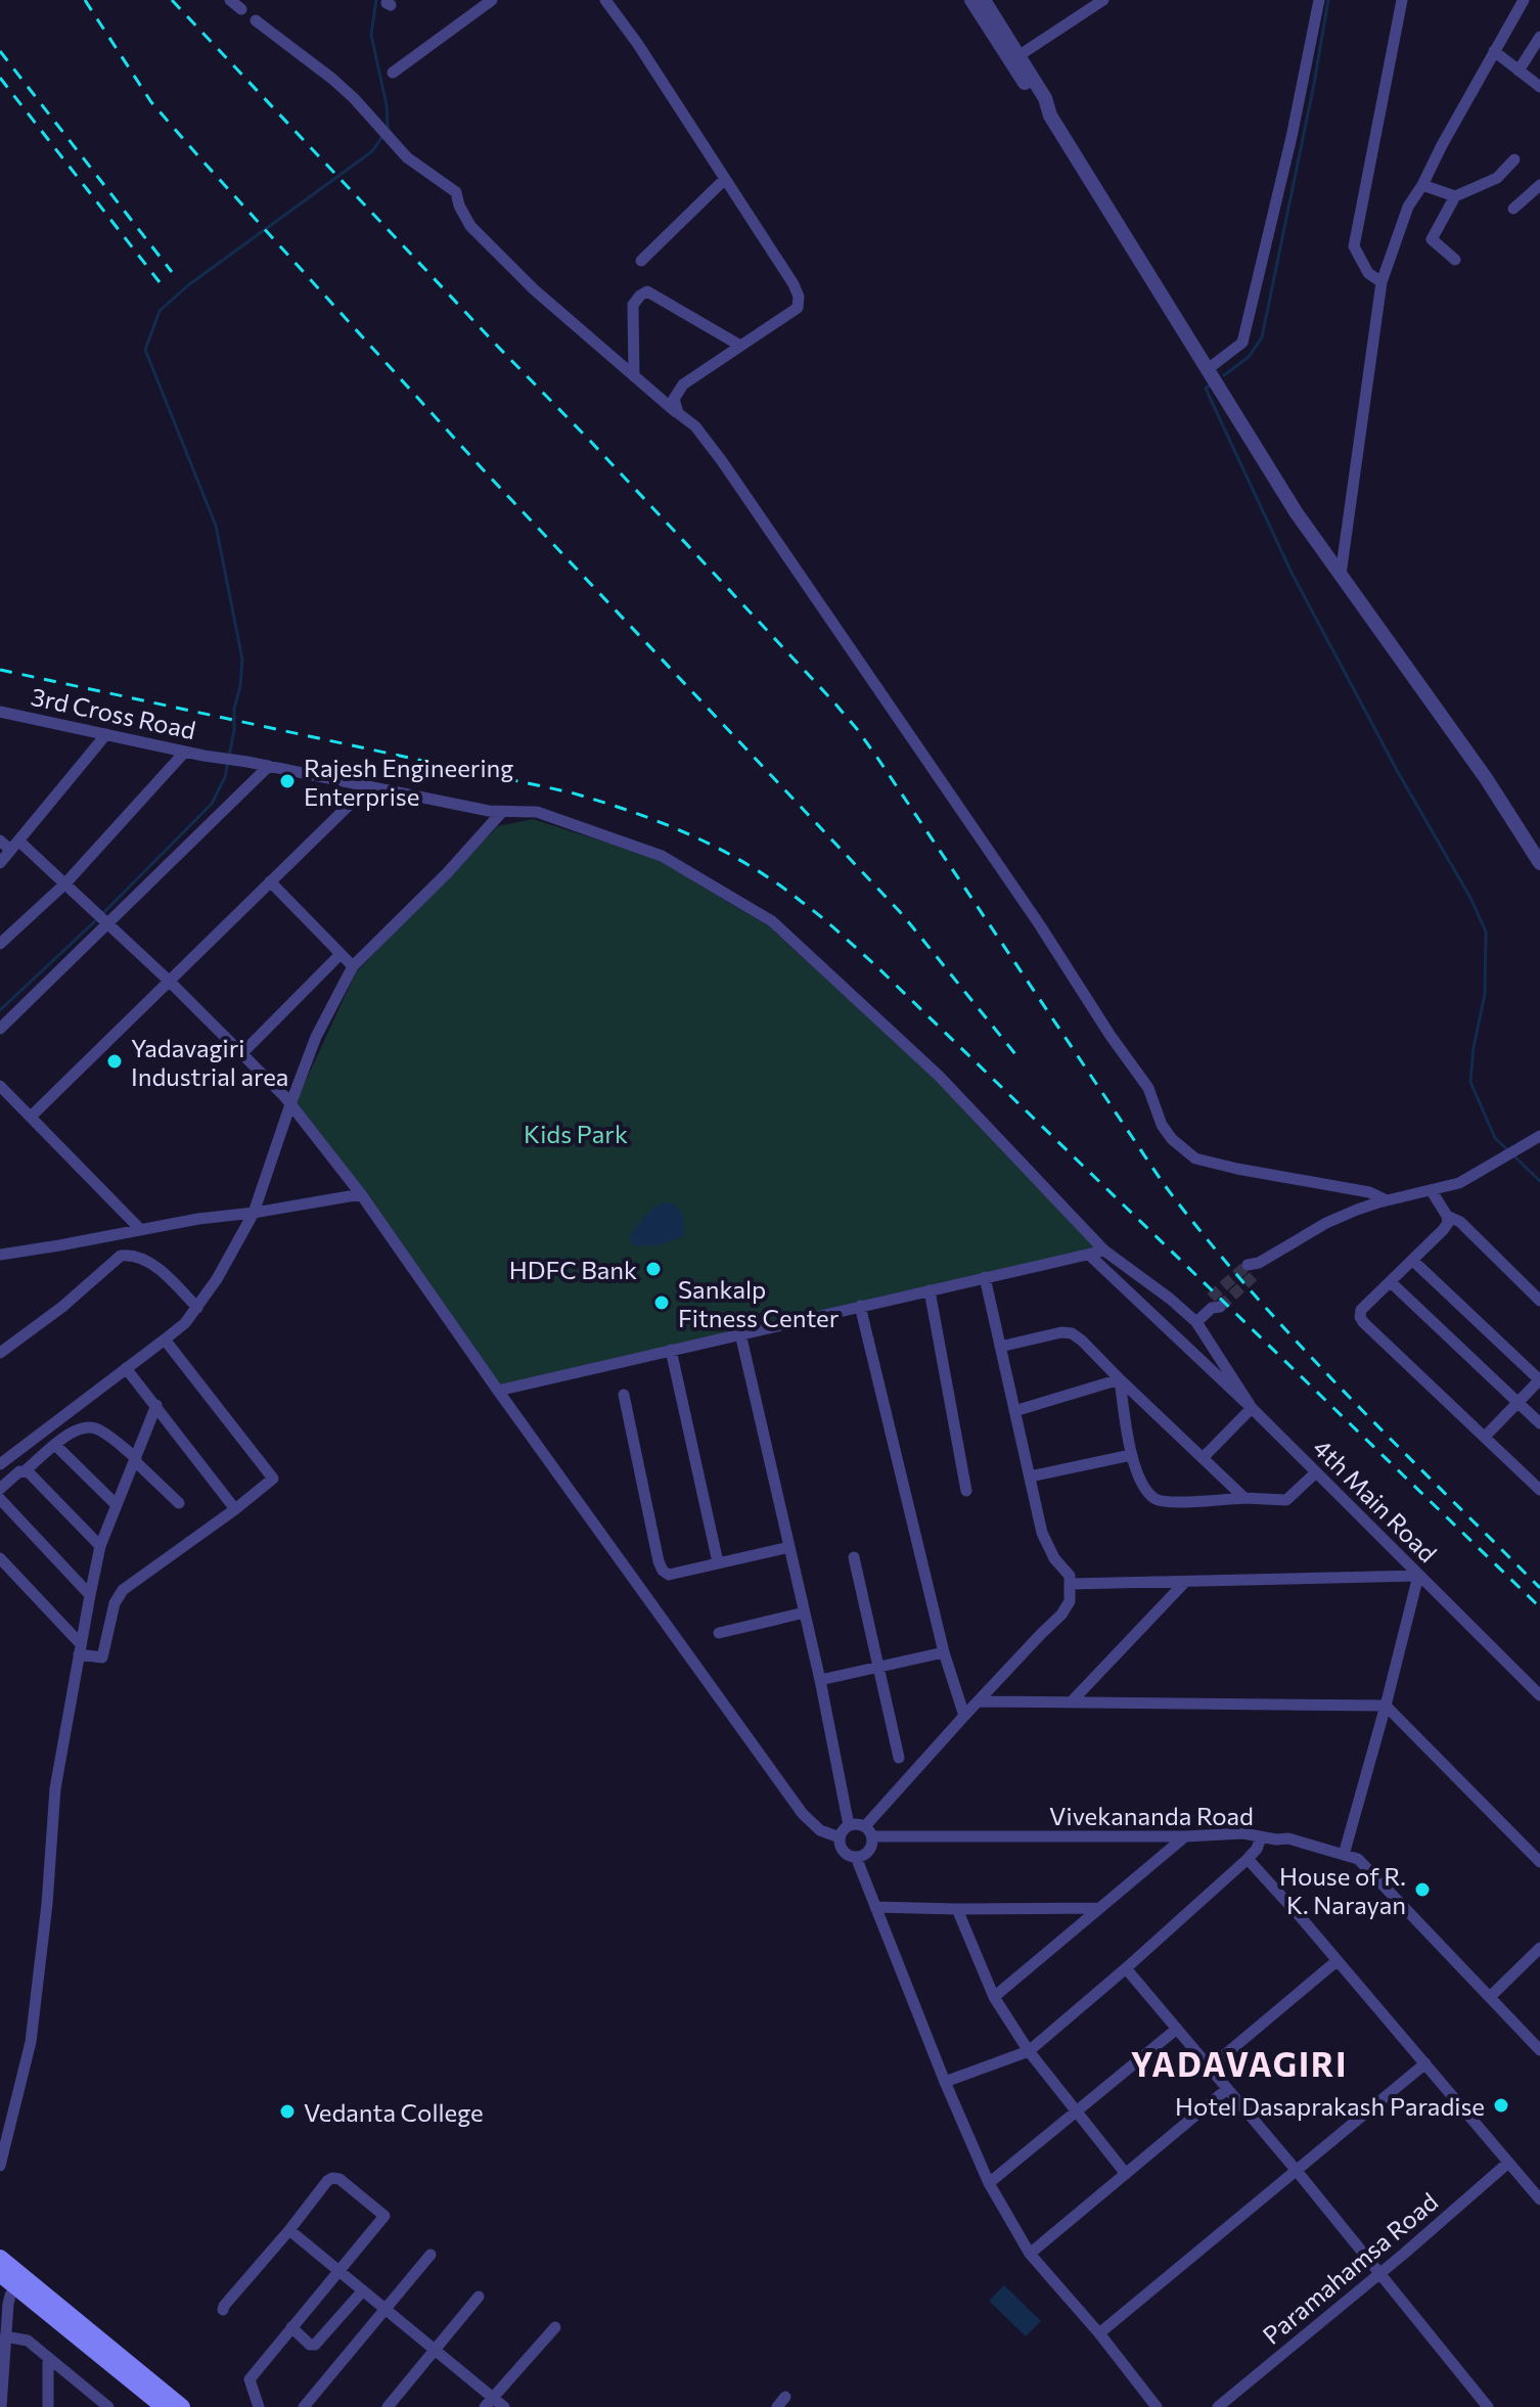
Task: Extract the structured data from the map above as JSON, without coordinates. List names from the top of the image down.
{
  "streets": {
    "street": [
      "3rd Cross Road",
      "4th Main Road",
      "Vivekananda Road",
      "Paramahamsa Road"
    ]
  },
  "crossings": [
    ["3rd Cross Road", "4th Main Road"]
  ],
  "districts": ["YADAVAGIRI"],
  "parks": ["Kids Park"],
  "places": [
    "Rajesh Engineering Enterprise",
    "Yadavagiri Industrial area",
    "HDFC Bank",
    "Sankalp Fitness Center",
    "House of R. K. Narayan",
    "Hotel Dasaprakash Paradise",
    "Vedanta College"
  ]
}
